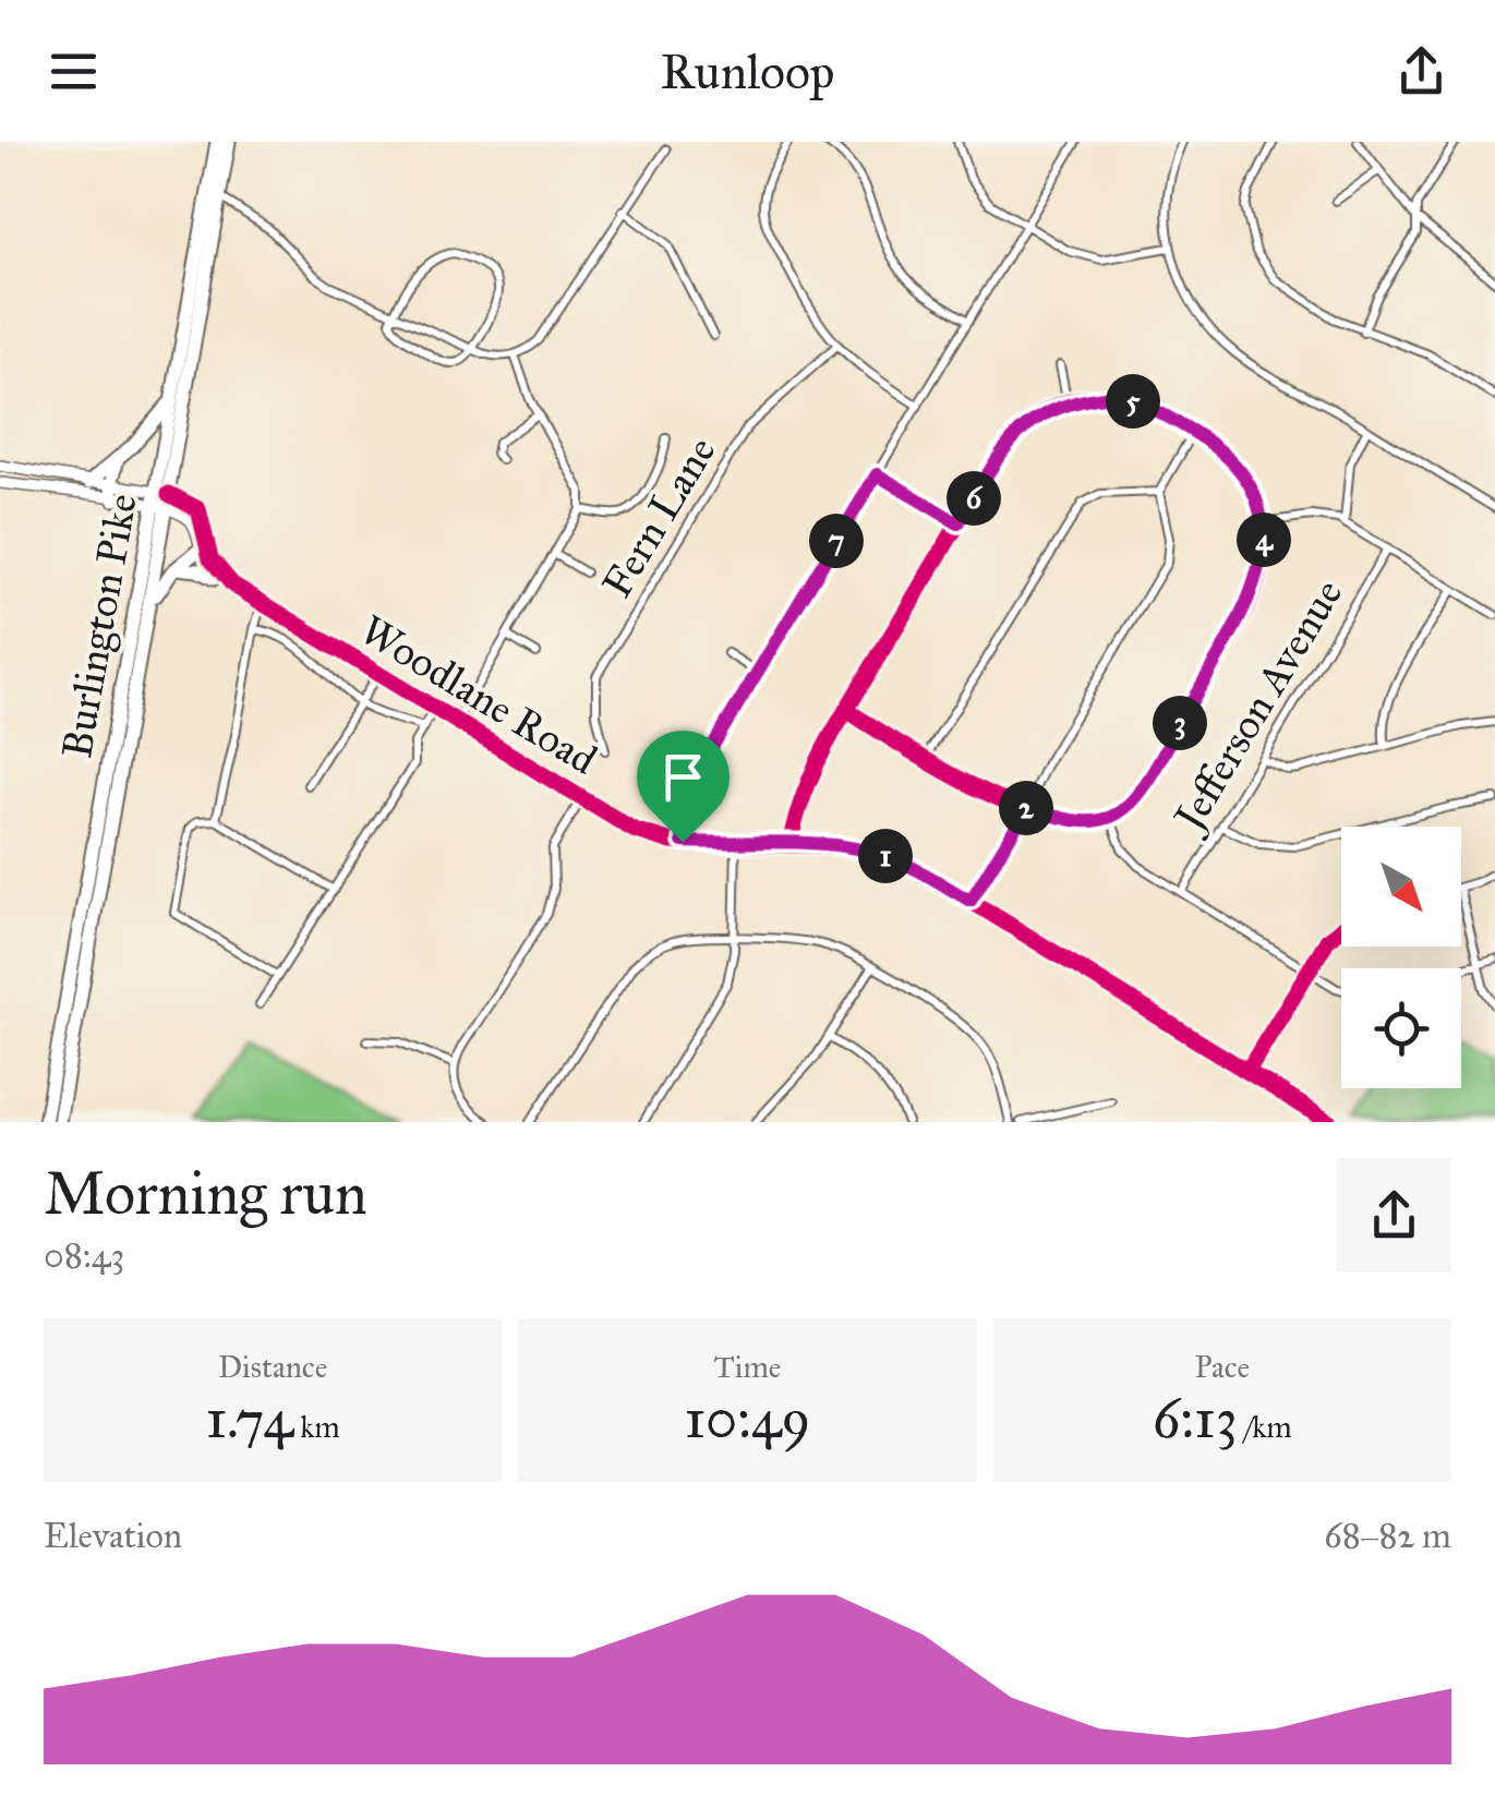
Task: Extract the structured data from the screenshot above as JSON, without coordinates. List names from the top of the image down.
{
  "streets": {
    "highway": ["Burlington Pike"],
    "street": ["Fern Lane", "Woodlane Road", "Jefferson Avenue"]
  },
  "crossings": [
    ["Burlington Pike", "Woodlane Road"]
  ],
  "north": "bottom right",
  "page": {
    "header": "Runloop",
    "pins": [
      "5",
      "6",
      "4",
      "7",
      "3",
      "2",
      "1"
    ],
    "heading": ["Morning run", "08:43"],
    "stats": [
      ["Distance", "1.74 km"],
      ["Time", "10:49"],
      ["Pace", "6:13 /km"]
    ],
    "chart": ["Elevation", "68–82 m"]
  }
}
